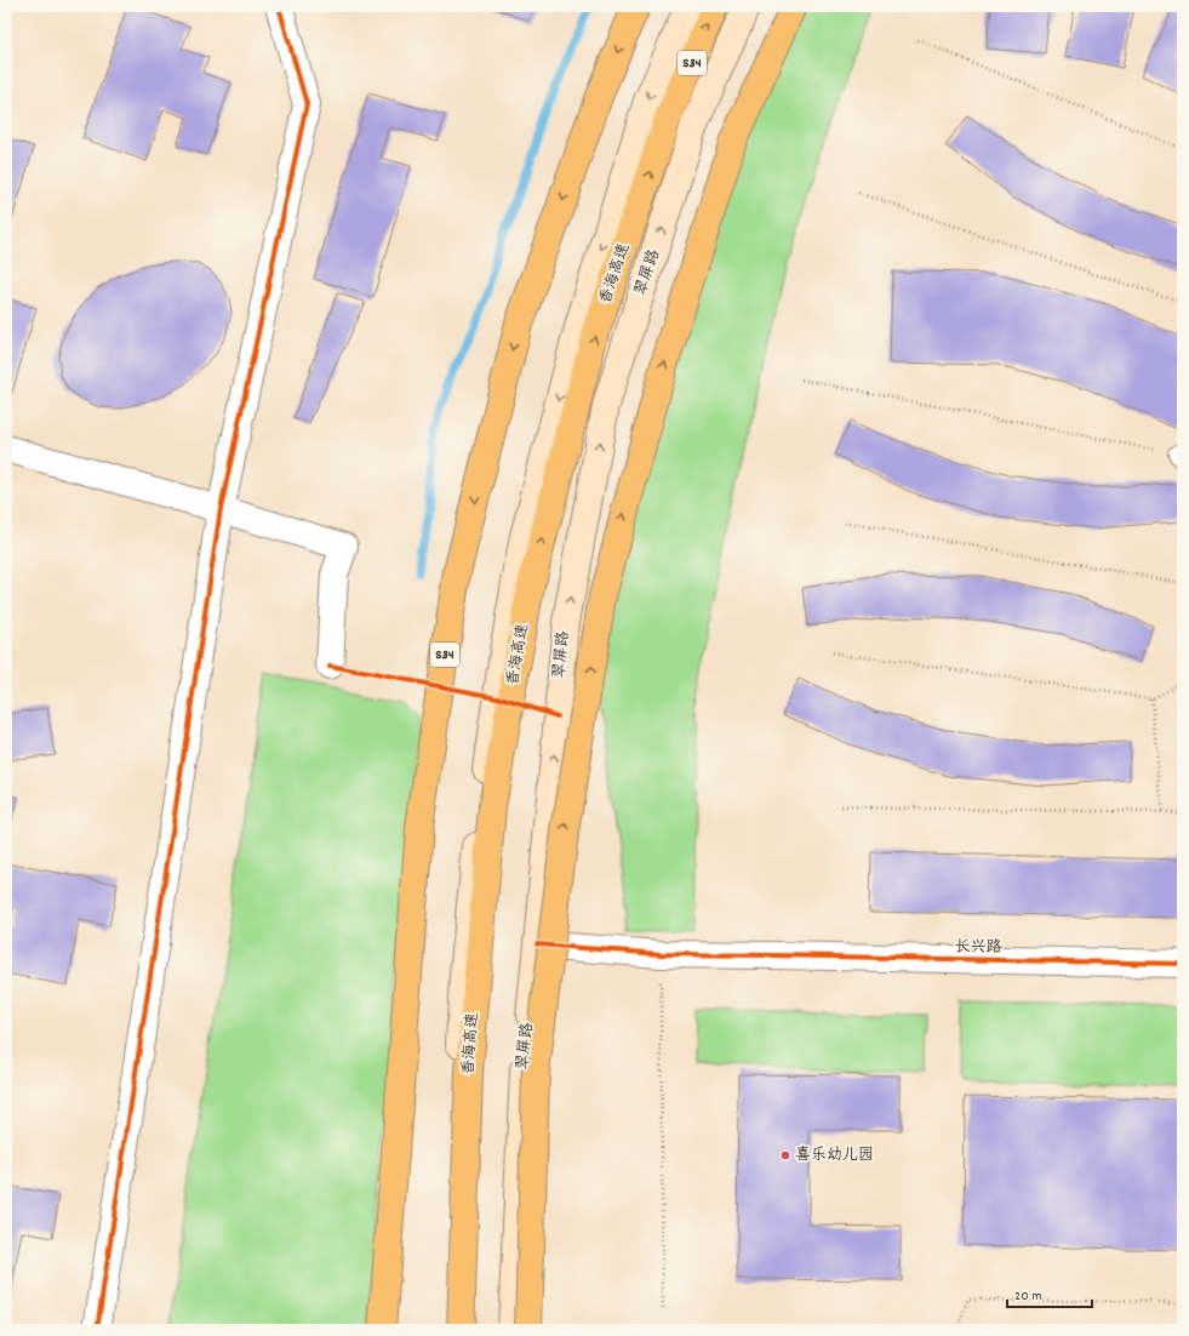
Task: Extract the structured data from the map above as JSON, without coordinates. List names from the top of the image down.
{
  "streets": {
    "highway": ["S34", "香海高速"],
    "main road": ["翠屏路"],
    "street": ["长兴路"]
  },
  "crossings": [
    ["翠屏路", "长兴路"]
  ],
  "places": ["喜乐幼儿园"],
  "scale_bar": "20 m"
}
